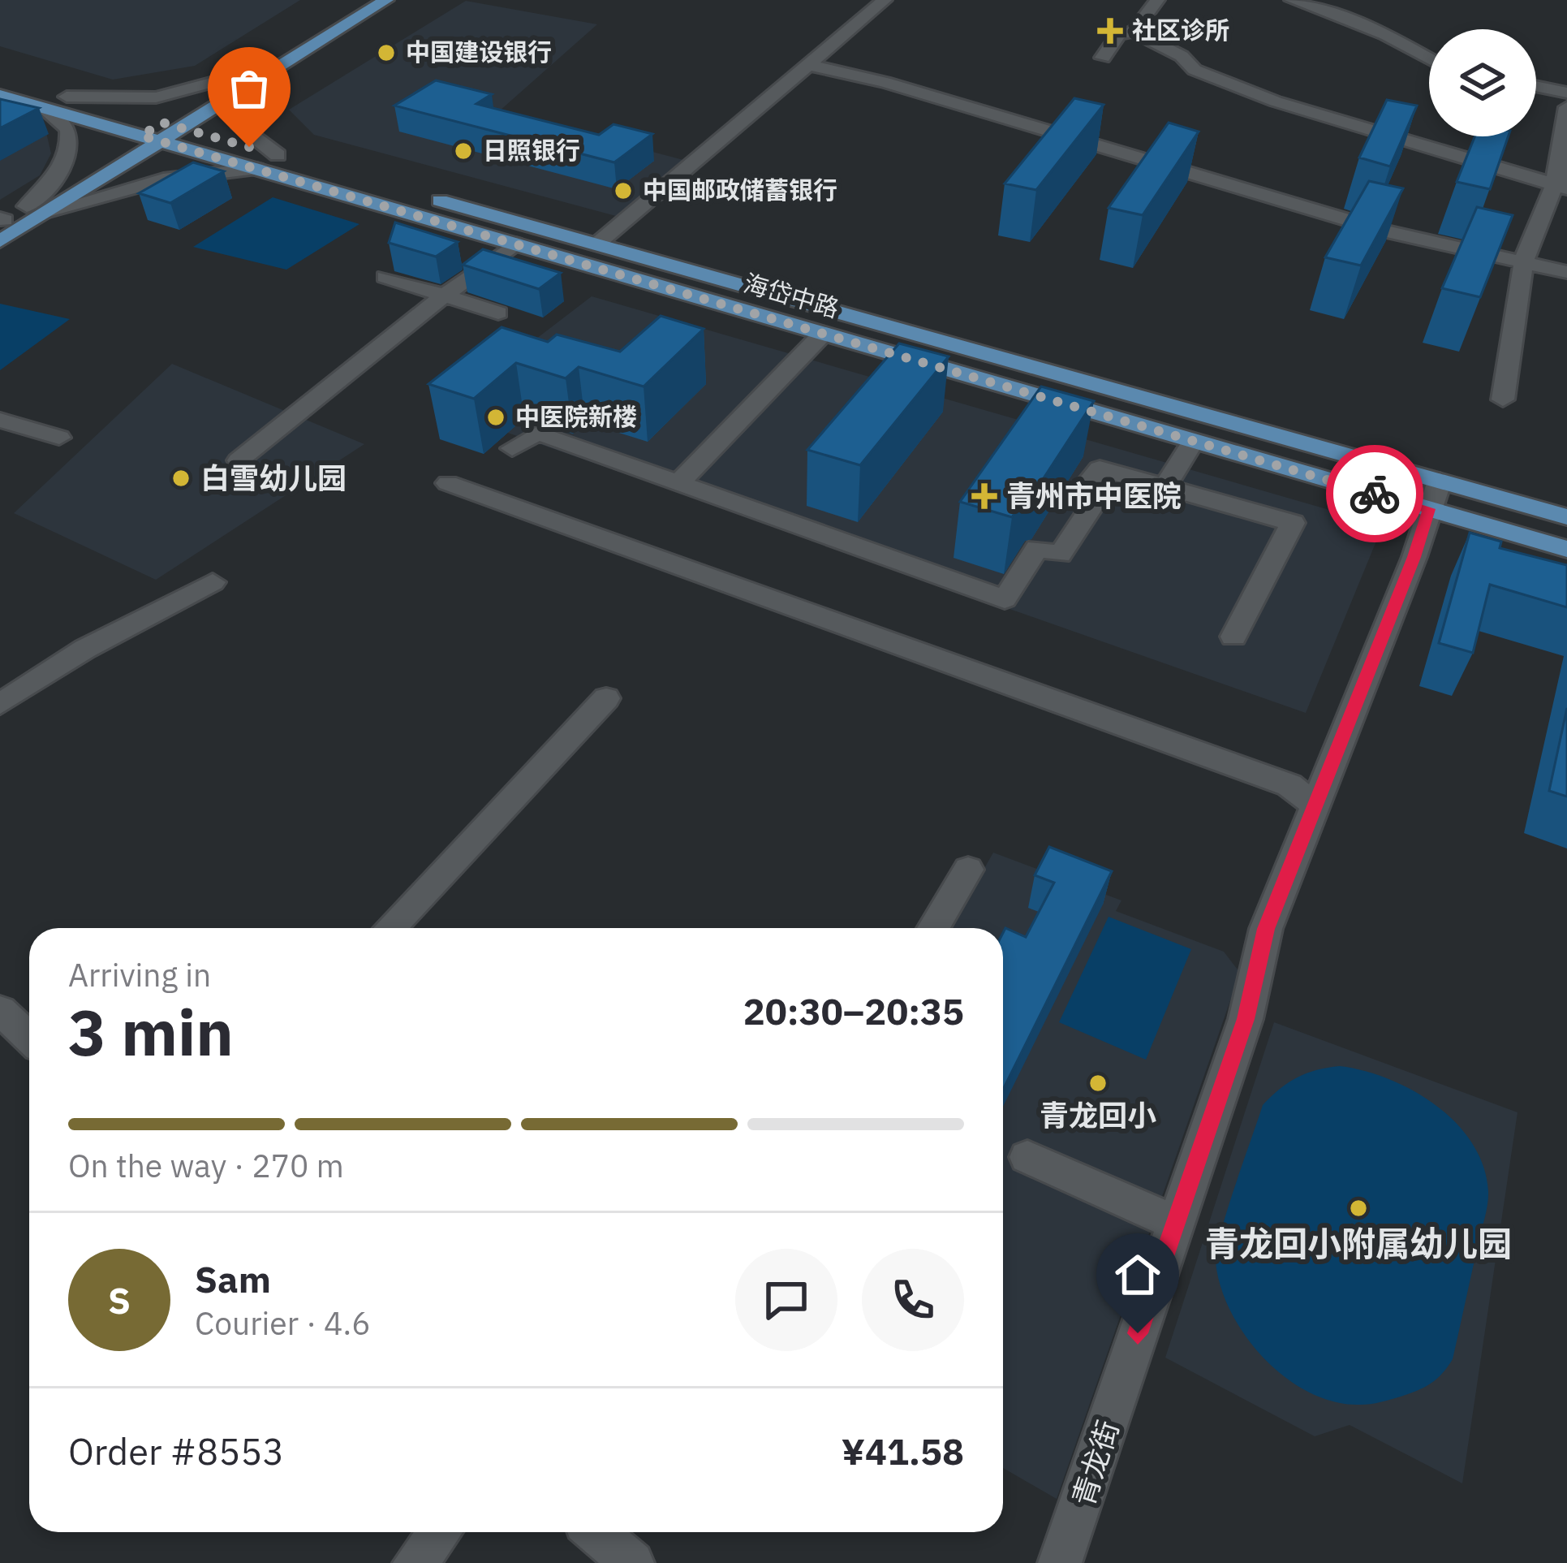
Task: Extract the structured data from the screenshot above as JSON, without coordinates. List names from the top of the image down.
{
  "streets": {
    "main road": ["海岱中路"],
    "street": ["青龙街"]
  },
  "crossings": [
    ["海岱中路", "青龙街"]
  ],
  "places": {
    "health": ["社区诊所", "青州市中医院"],
    "other": [
      "中国建设银行",
      "日照银行",
      "中国邮政储蓄银行",
      "中医院新楼",
      "白雪幼儿园",
      "青龙回小",
      "青龙回小附属幼儿园"
    ]
  },
  "page": {
    "heading": ["3 min", "Arriving in", "20:30–20:35"],
    "panel": [
      "Sam",
      "Courier · 4.6",
      "Order #8553",
      "¥41.58"
    ],
    "bar": "On the way · 270 m",
    "round": "S"
  }
}
